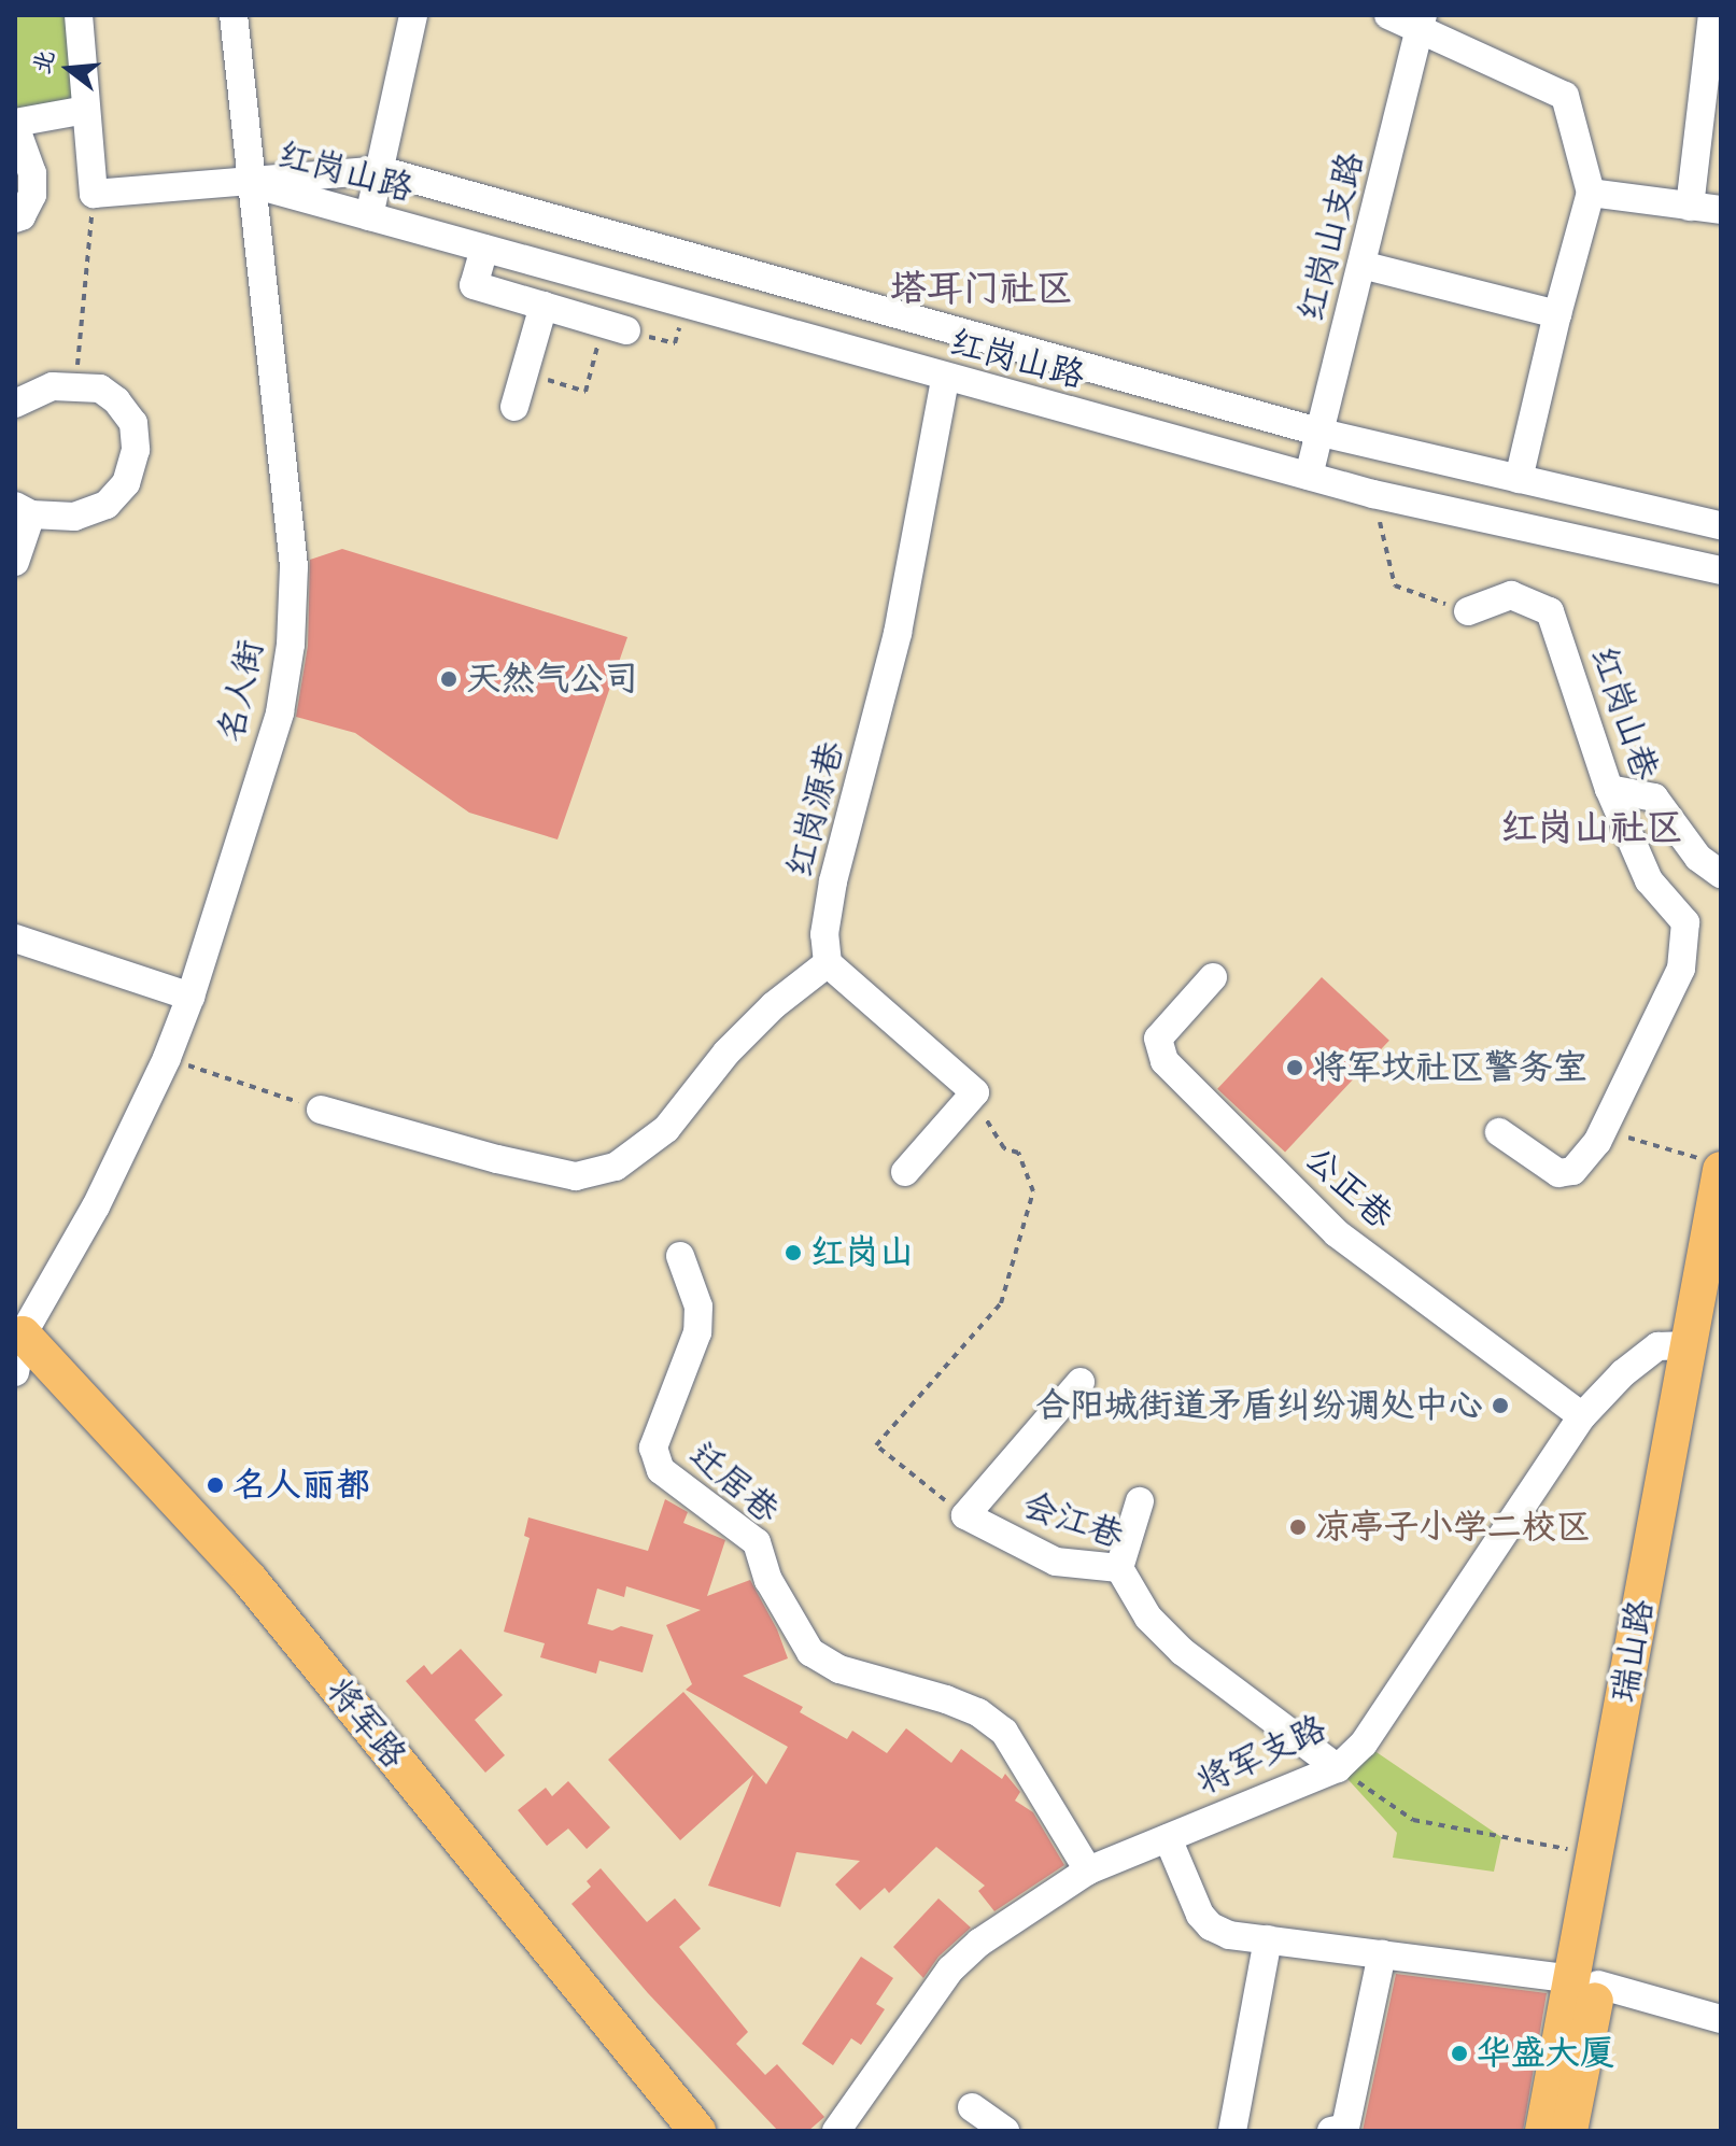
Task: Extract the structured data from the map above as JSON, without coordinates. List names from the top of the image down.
{
  "streets": {
    "main road": ["瑞山路", "将军路"],
    "street": [
      "红岗山路",
      "红岗山支路",
      "名人街",
      "红岗山巷",
      "红岗源巷",
      "公正巷",
      "迁居巷",
      "会江巷",
      "将军支路"
    ]
  },
  "crossings": [
    ["红岗山路", "红岗山支路"],
    ["红岗山路", "名人街"],
    ["红岗山路", "红岗源巷"],
    ["名人街", "将军路"],
    ["公正巷", "将军支路"],
    ["迁居巷", "将军支路"],
    ["会江巷", "将军支路"],
    ["瑞山路", "将军支路"]
  ],
  "districts": ["塔耳门社区", "红岗山社区"],
  "places": [
    "天然气公司",
    "将军坟社区警务室",
    "红岗山",
    "合阳城街道矛盾纠纷调处中心",
    "名人丽都",
    "凉亭子小学二校区",
    "华盛大厦"
  ],
  "north": "left"
}
